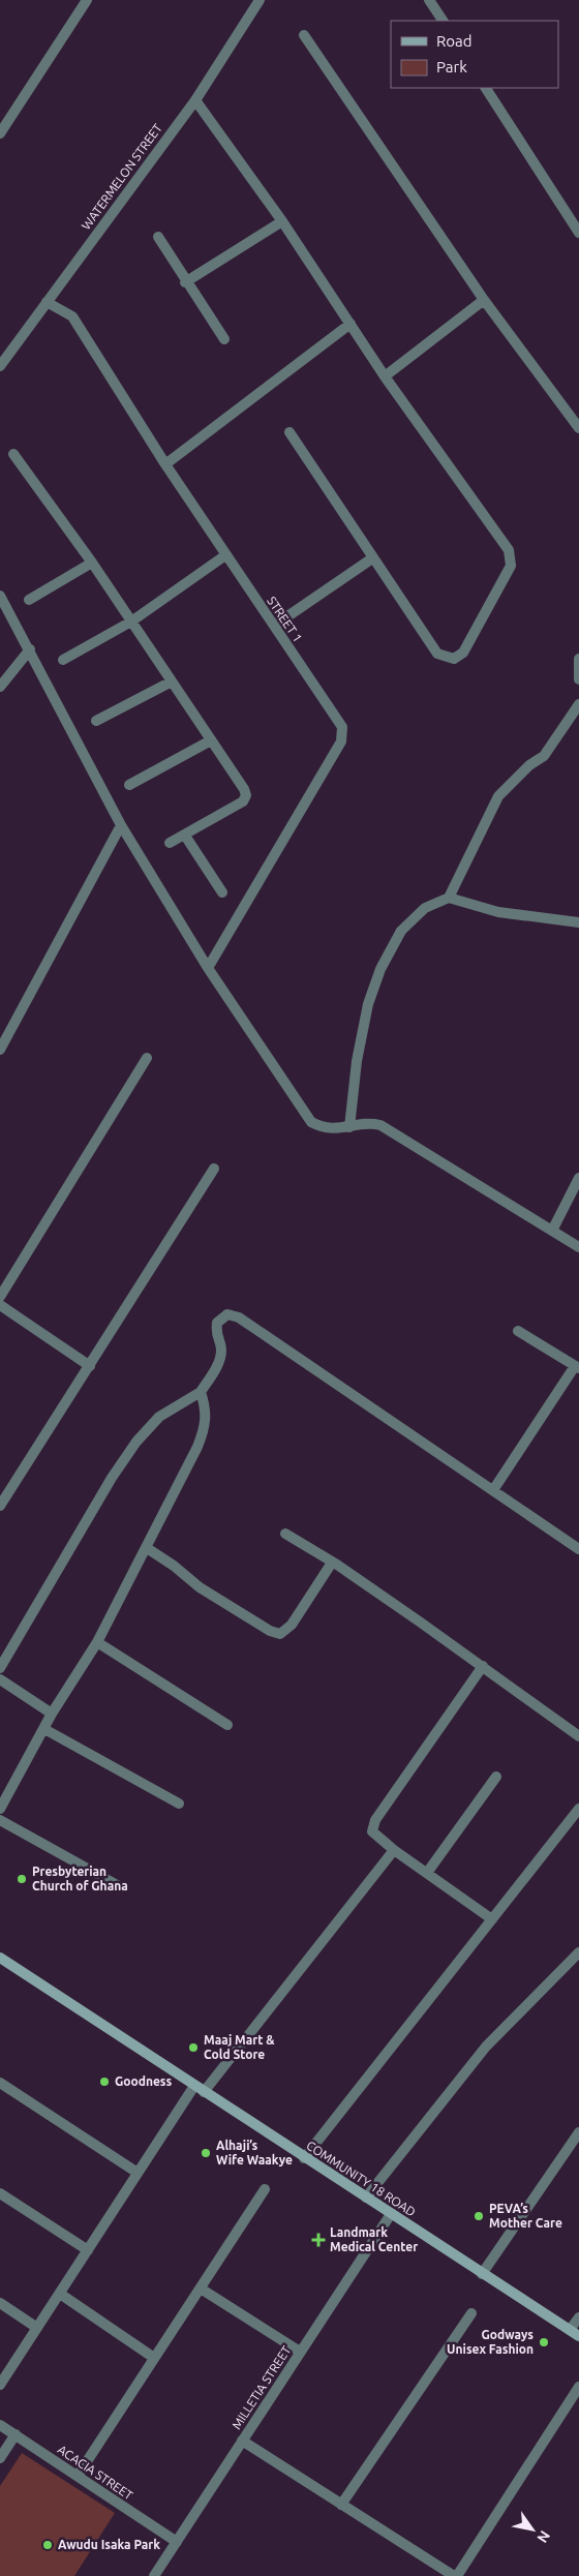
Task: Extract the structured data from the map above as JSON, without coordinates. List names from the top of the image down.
{
  "streets": {
    "main road": ["COMMUNITY 18 ROAD"],
    "street": [
      "WATERMELON STREET",
      "STREET 1",
      "MILLETIA STREET",
      "ACACIA STREET"
    ]
  },
  "crossings": [
    ["WATERMELON STREET", "STREET 1"],
    ["COMMUNITY 18 ROAD", "MILLETIA STREET"],
    ["MILLETIA STREET", "ACACIA STREET"]
  ],
  "places": {
    "other": [
      "Presbyterian Church of Ghana",
      "Maaj Mart & Cold Store",
      "Goodness",
      "Alhaji’s Wife Waakye",
      "PEVA’s Mother Care",
      "Godways Unisex Fashion",
      "Awudu Isaka Park"
    ],
    "health": ["Landmark Medical Center"]
  },
  "legend": ["Road", "Park"],
  "north": "bottom right"
}
